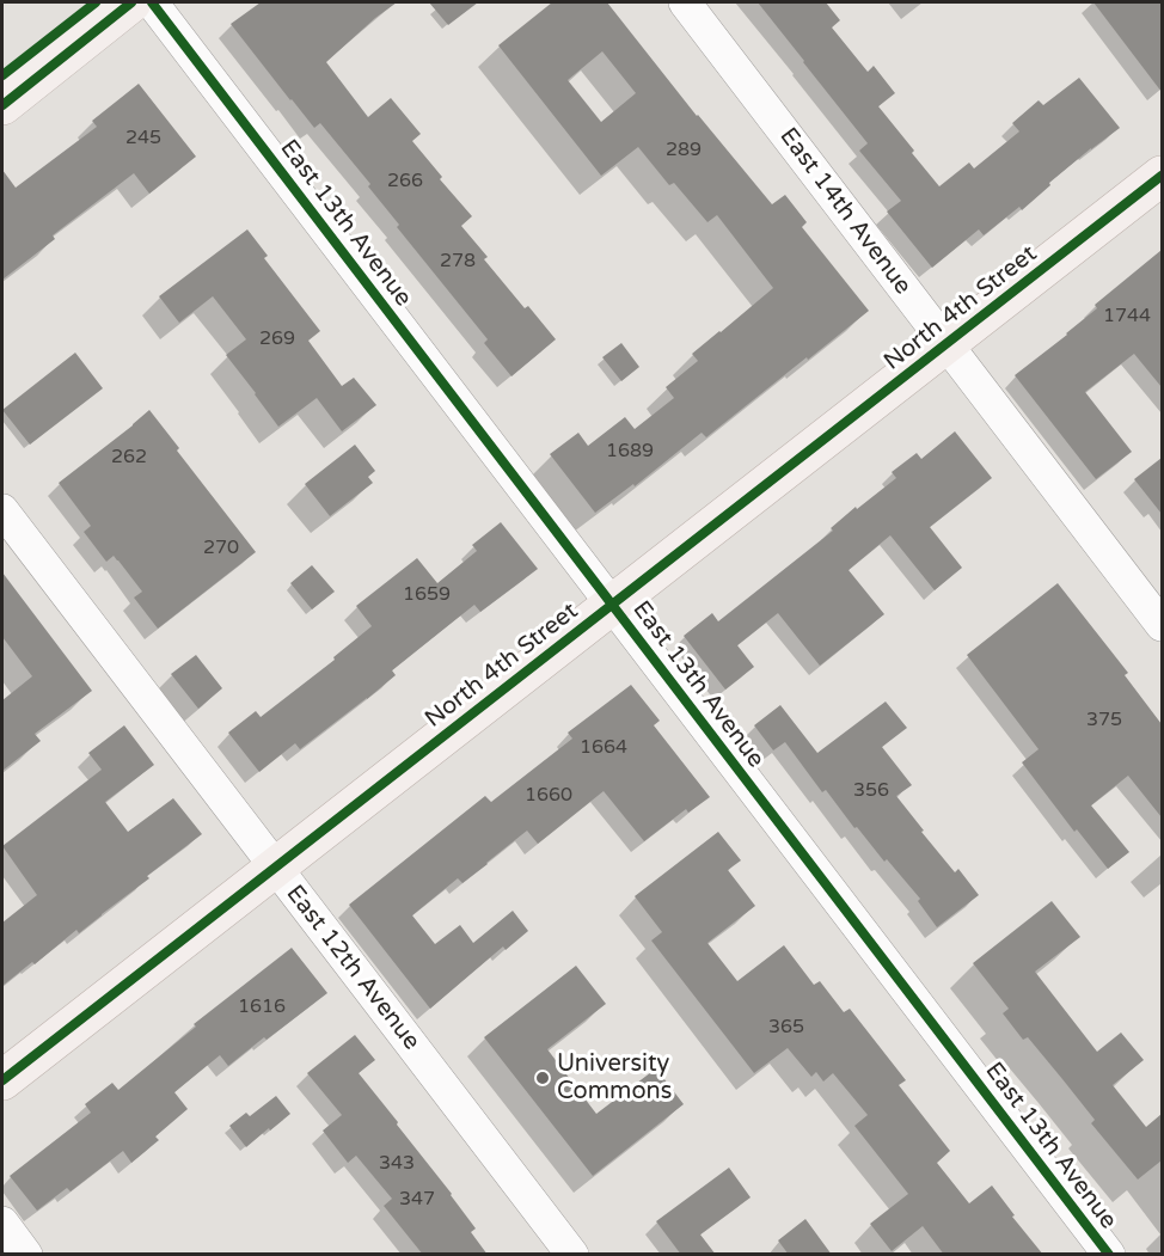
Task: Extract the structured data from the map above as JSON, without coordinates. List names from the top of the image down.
{
  "streets": {
    "main road": ["North 4th Street"],
    "street": ["East 14th Avenue", "East 13th Avenue", "East 12th Avenue"]
  },
  "crossings": [
    ["East 14th Avenue", "North 4th Street"],
    ["East 13th Avenue", "North 4th Street"],
    ["North 4th Street", "East 12th Avenue"]
  ],
  "places": ["University Commons"],
  "house_numbers": [
    "245",
    "289",
    "266",
    "278",
    "1744",
    "269",
    "1689",
    "262",
    "270",
    "1659",
    "375",
    "1664",
    "356",
    "1660",
    "1616",
    "365",
    "343",
    "347"
  ]
}
